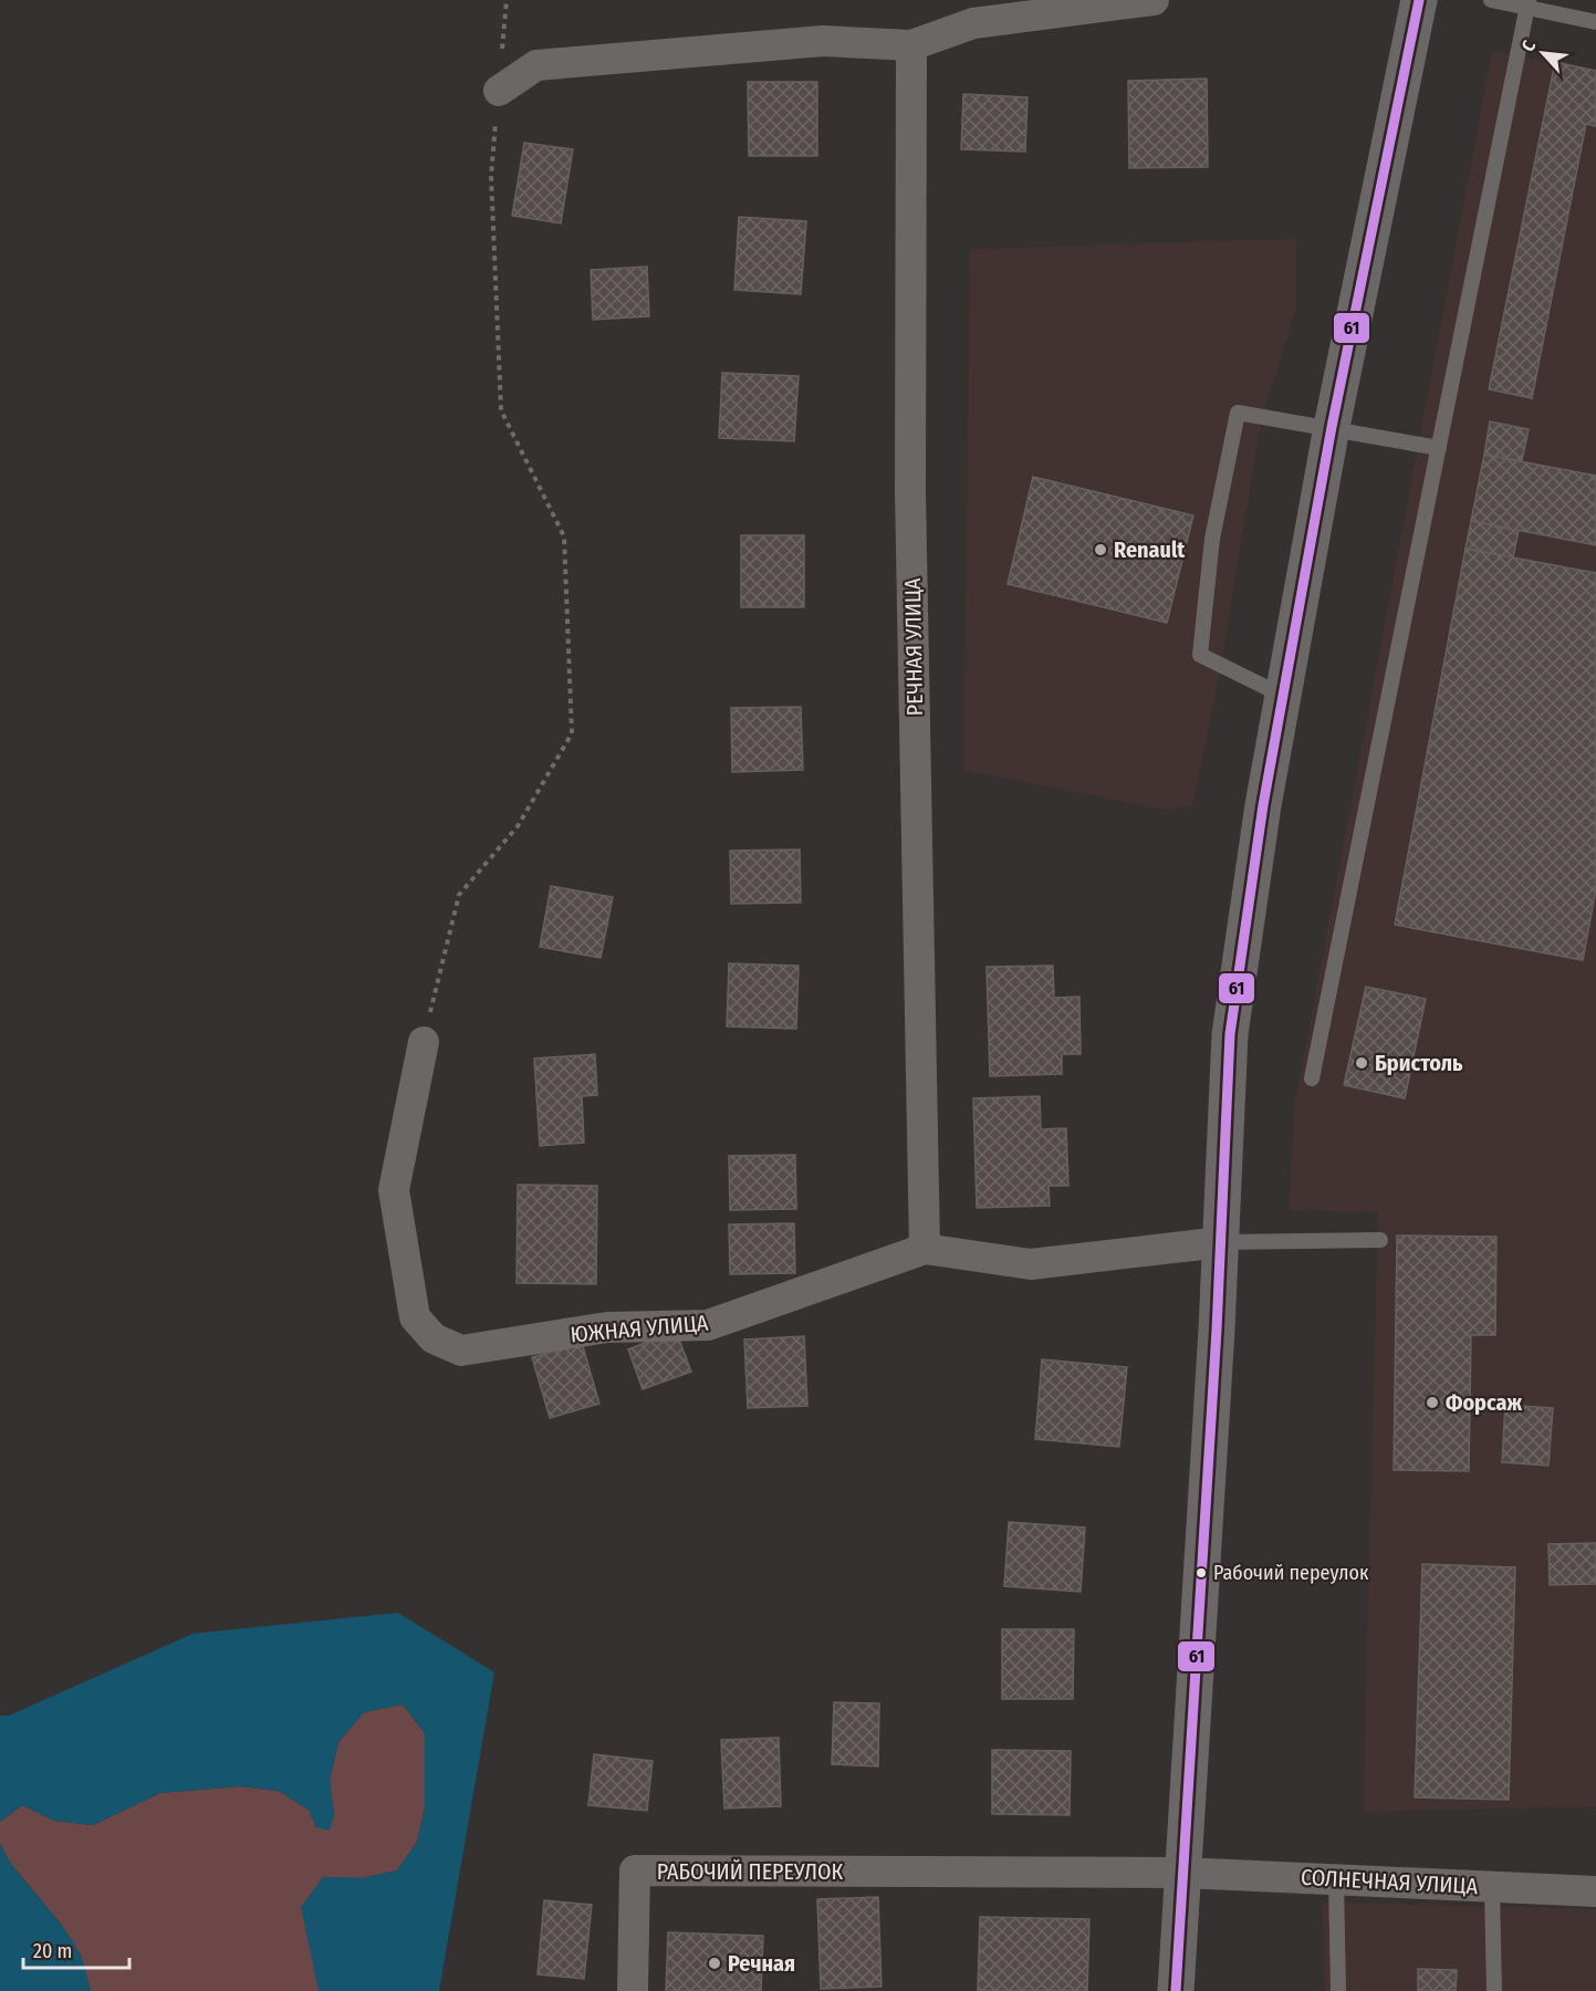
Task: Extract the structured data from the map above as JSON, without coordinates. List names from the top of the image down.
{
  "streets": {
    "street": [
      "РЕЧНАЯ УЛИЦА",
      "ЮЖНАЯ УЛИЦА",
      "РАБОЧИЙ ПЕРЕУЛОК",
      "СОЛНЕЧНАЯ УЛИЦА"
    ]
  },
  "crossings": [
    ["РЕЧНАЯ УЛИЦА", "ЮЖНАЯ УЛИЦА"],
    ["РАБОЧИЙ ПЕРЕУЛОК", "СОЛНЕЧНАЯ УЛИЦА"]
  ],
  "places": [
    "Renault",
    "Бристоль",
    "Форсаж",
    "Рабочий переулок",
    "Речная"
  ],
  "lines": ["transit line 61"],
  "scale_bar": "20 m",
  "north": "top left"
}
